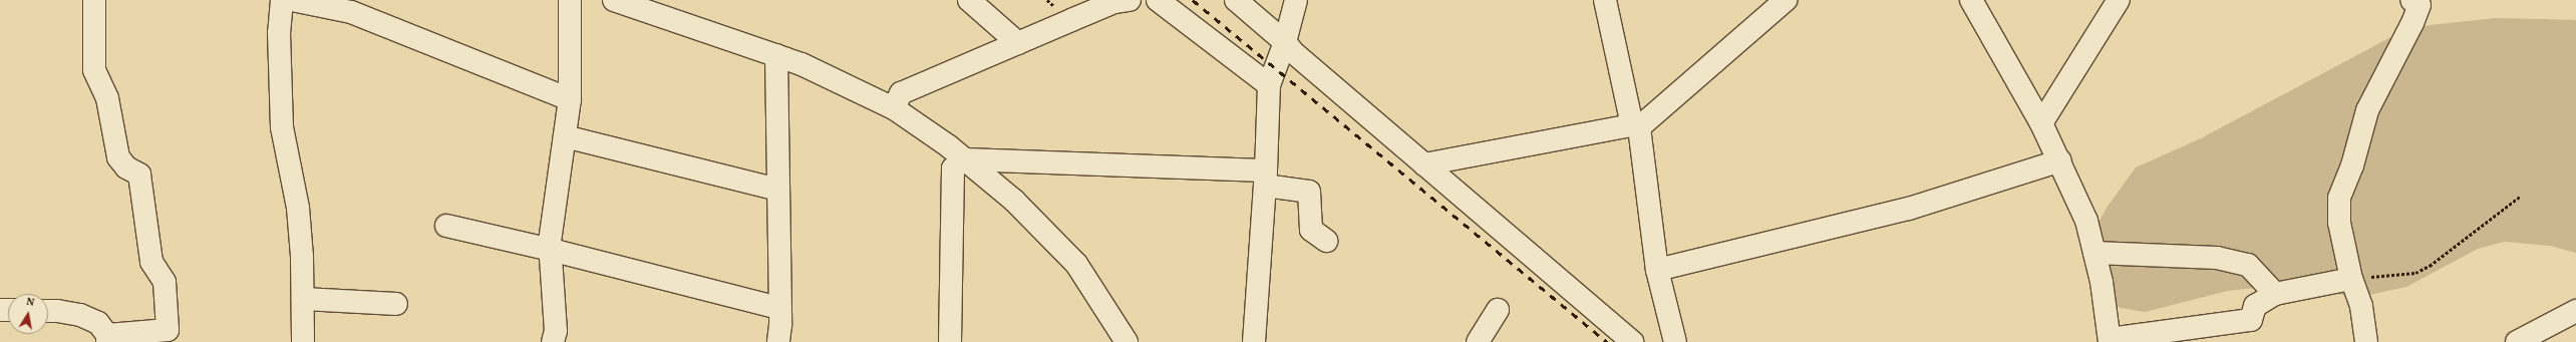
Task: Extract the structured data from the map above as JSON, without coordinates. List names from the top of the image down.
{
  "north": "top"
}
